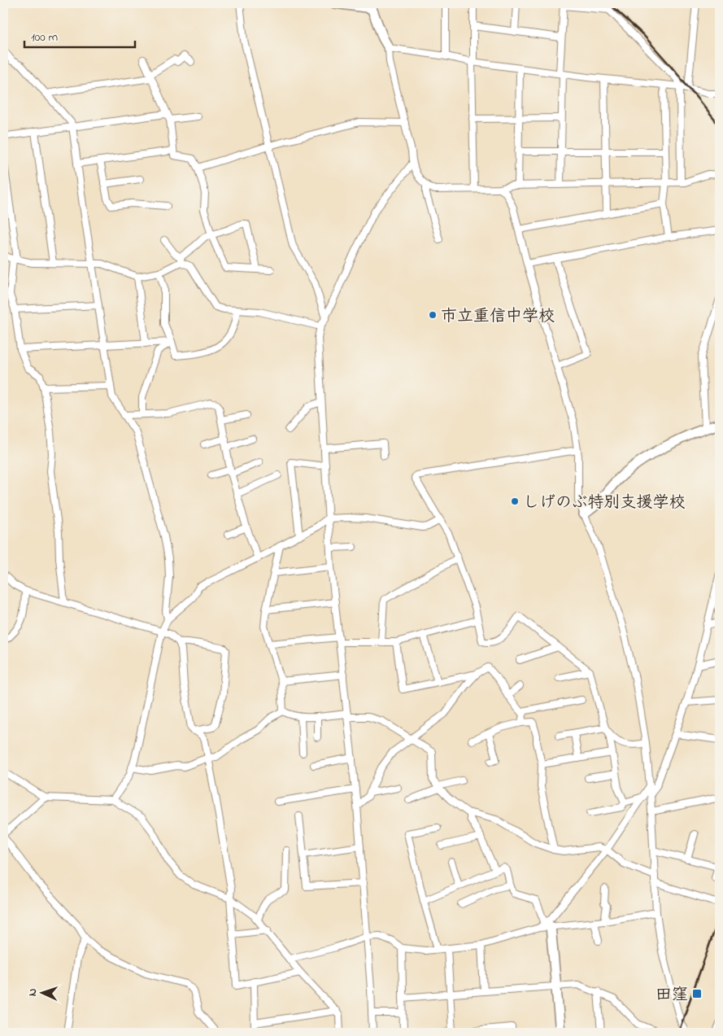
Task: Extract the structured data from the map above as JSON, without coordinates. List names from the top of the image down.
{
  "places": {
    "other": ["市立重信中学校", "しげのぶ特別支援学校"],
    "transit": ["田窪"]
  },
  "scale_bar": "100 m",
  "north": "left"
}
